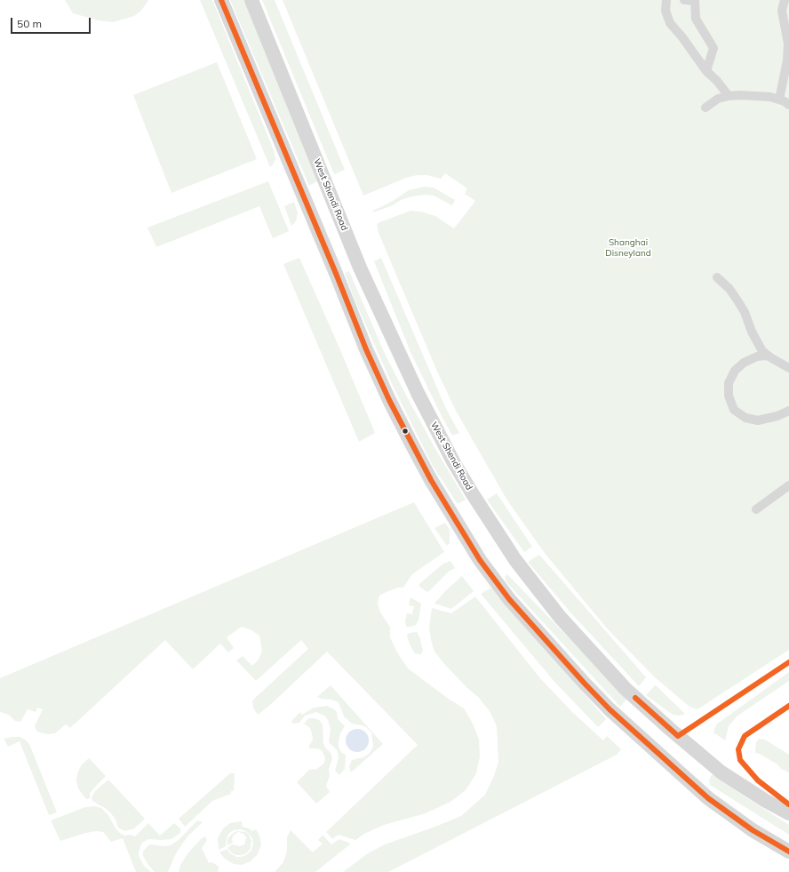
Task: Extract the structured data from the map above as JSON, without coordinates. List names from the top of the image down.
{
  "streets": {
    "street": ["West Shendi Road"]
  },
  "parks": ["Shanghai Disneyland"],
  "scale_bar": "50 m"
}
